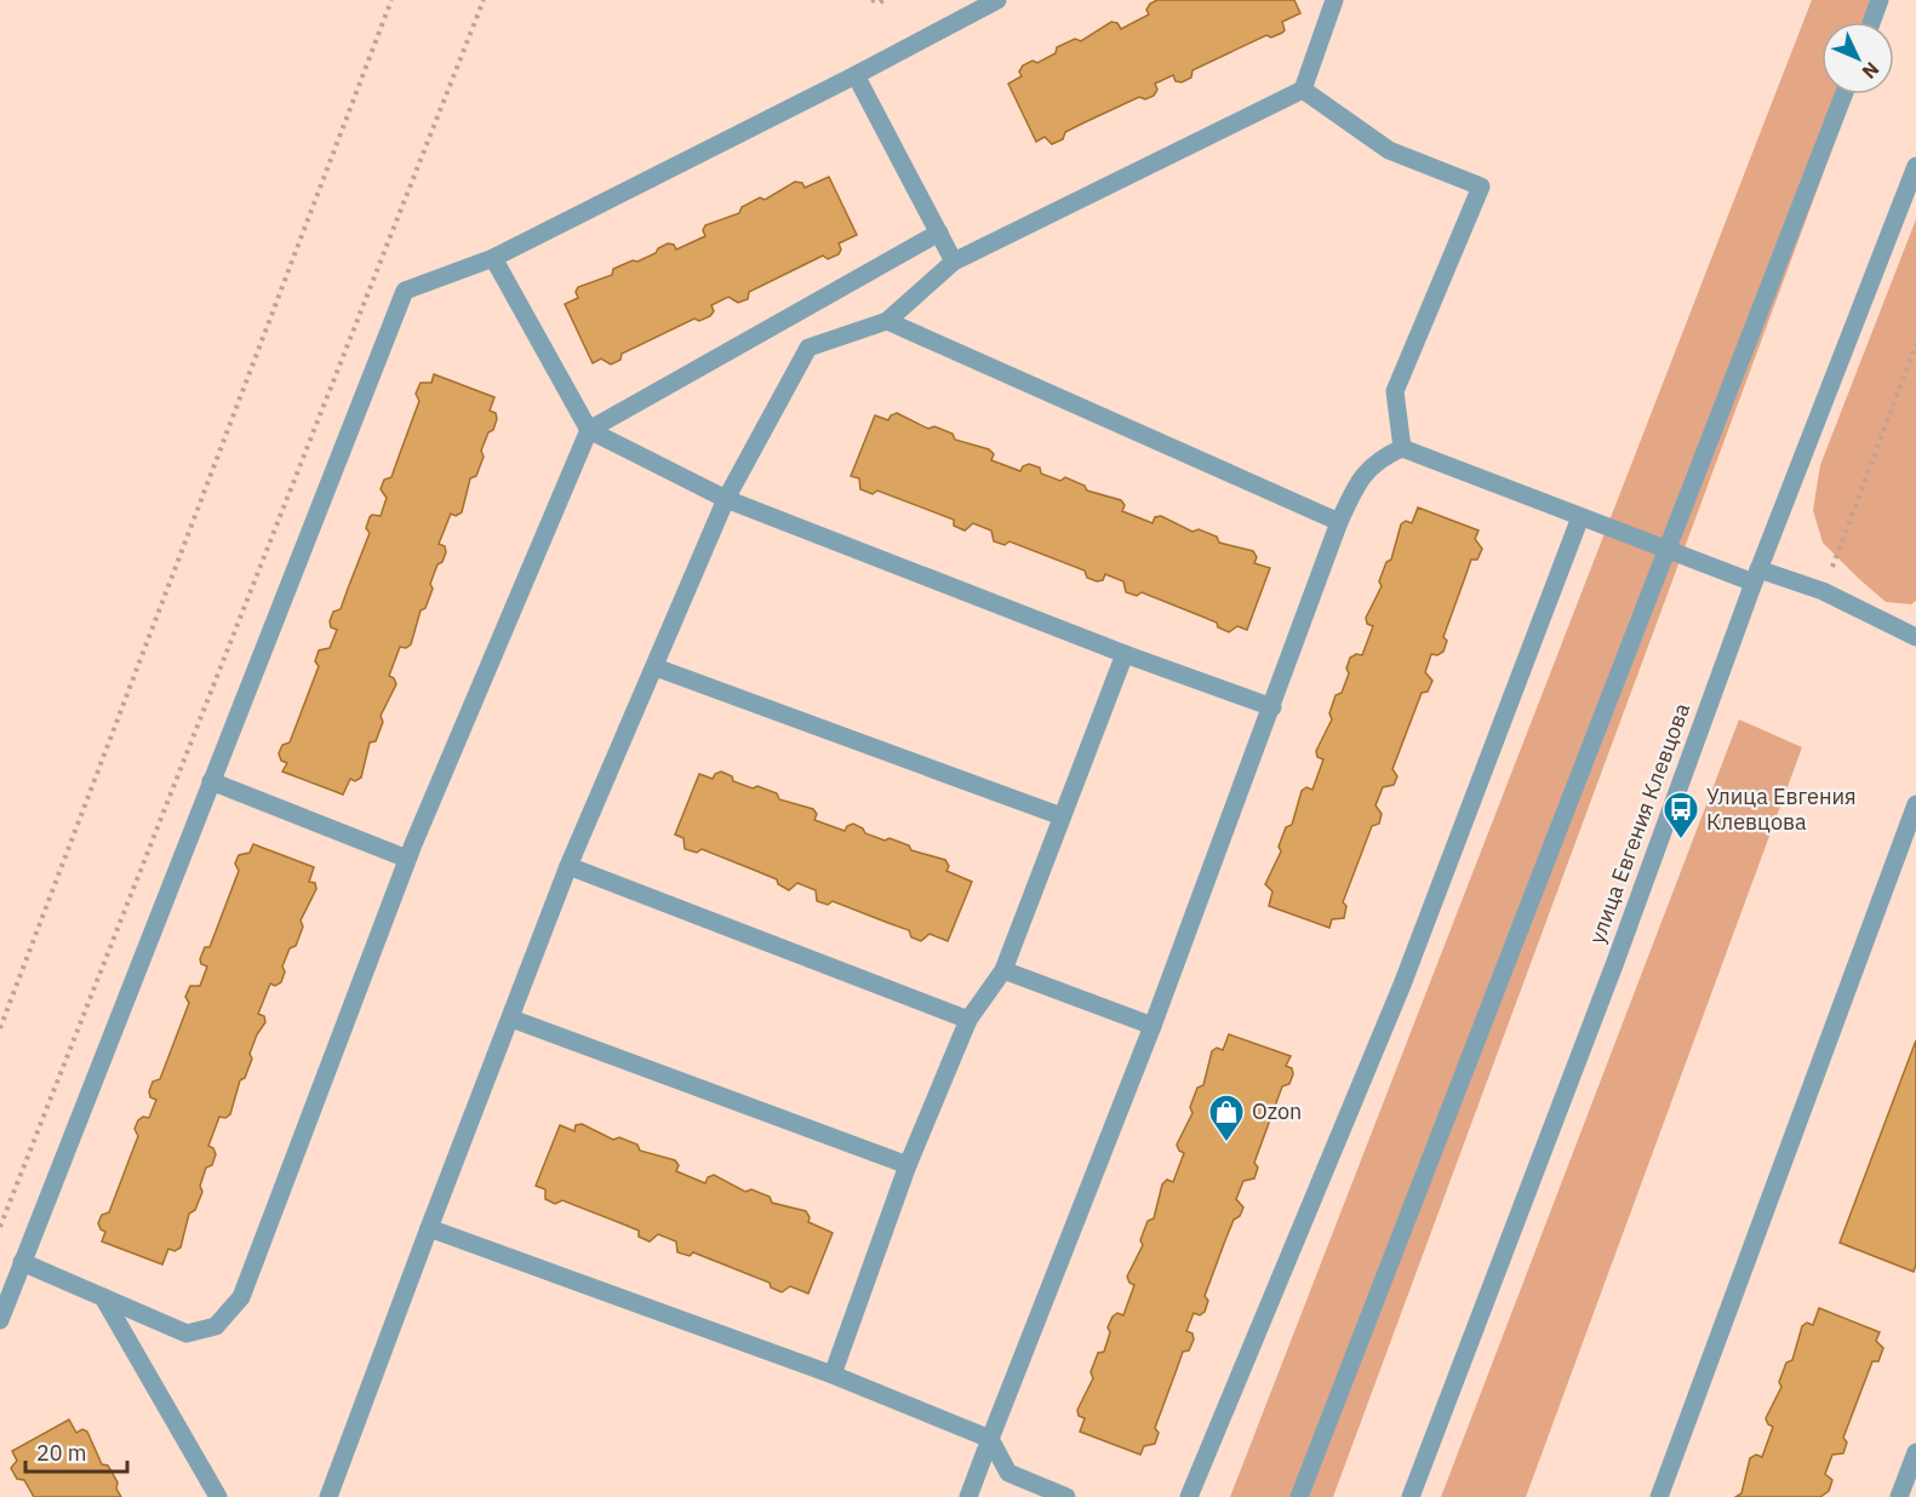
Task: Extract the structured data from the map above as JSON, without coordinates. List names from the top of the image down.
{
  "streets": {
    "street": ["улица Евгения Клевцова"]
  },
  "places": {
    "bus stop": ["Улица Евгения Клевцова"],
    "shop": ["Ozon"]
  },
  "scale_bar": "20 m",
  "north": "bottom right"
}
